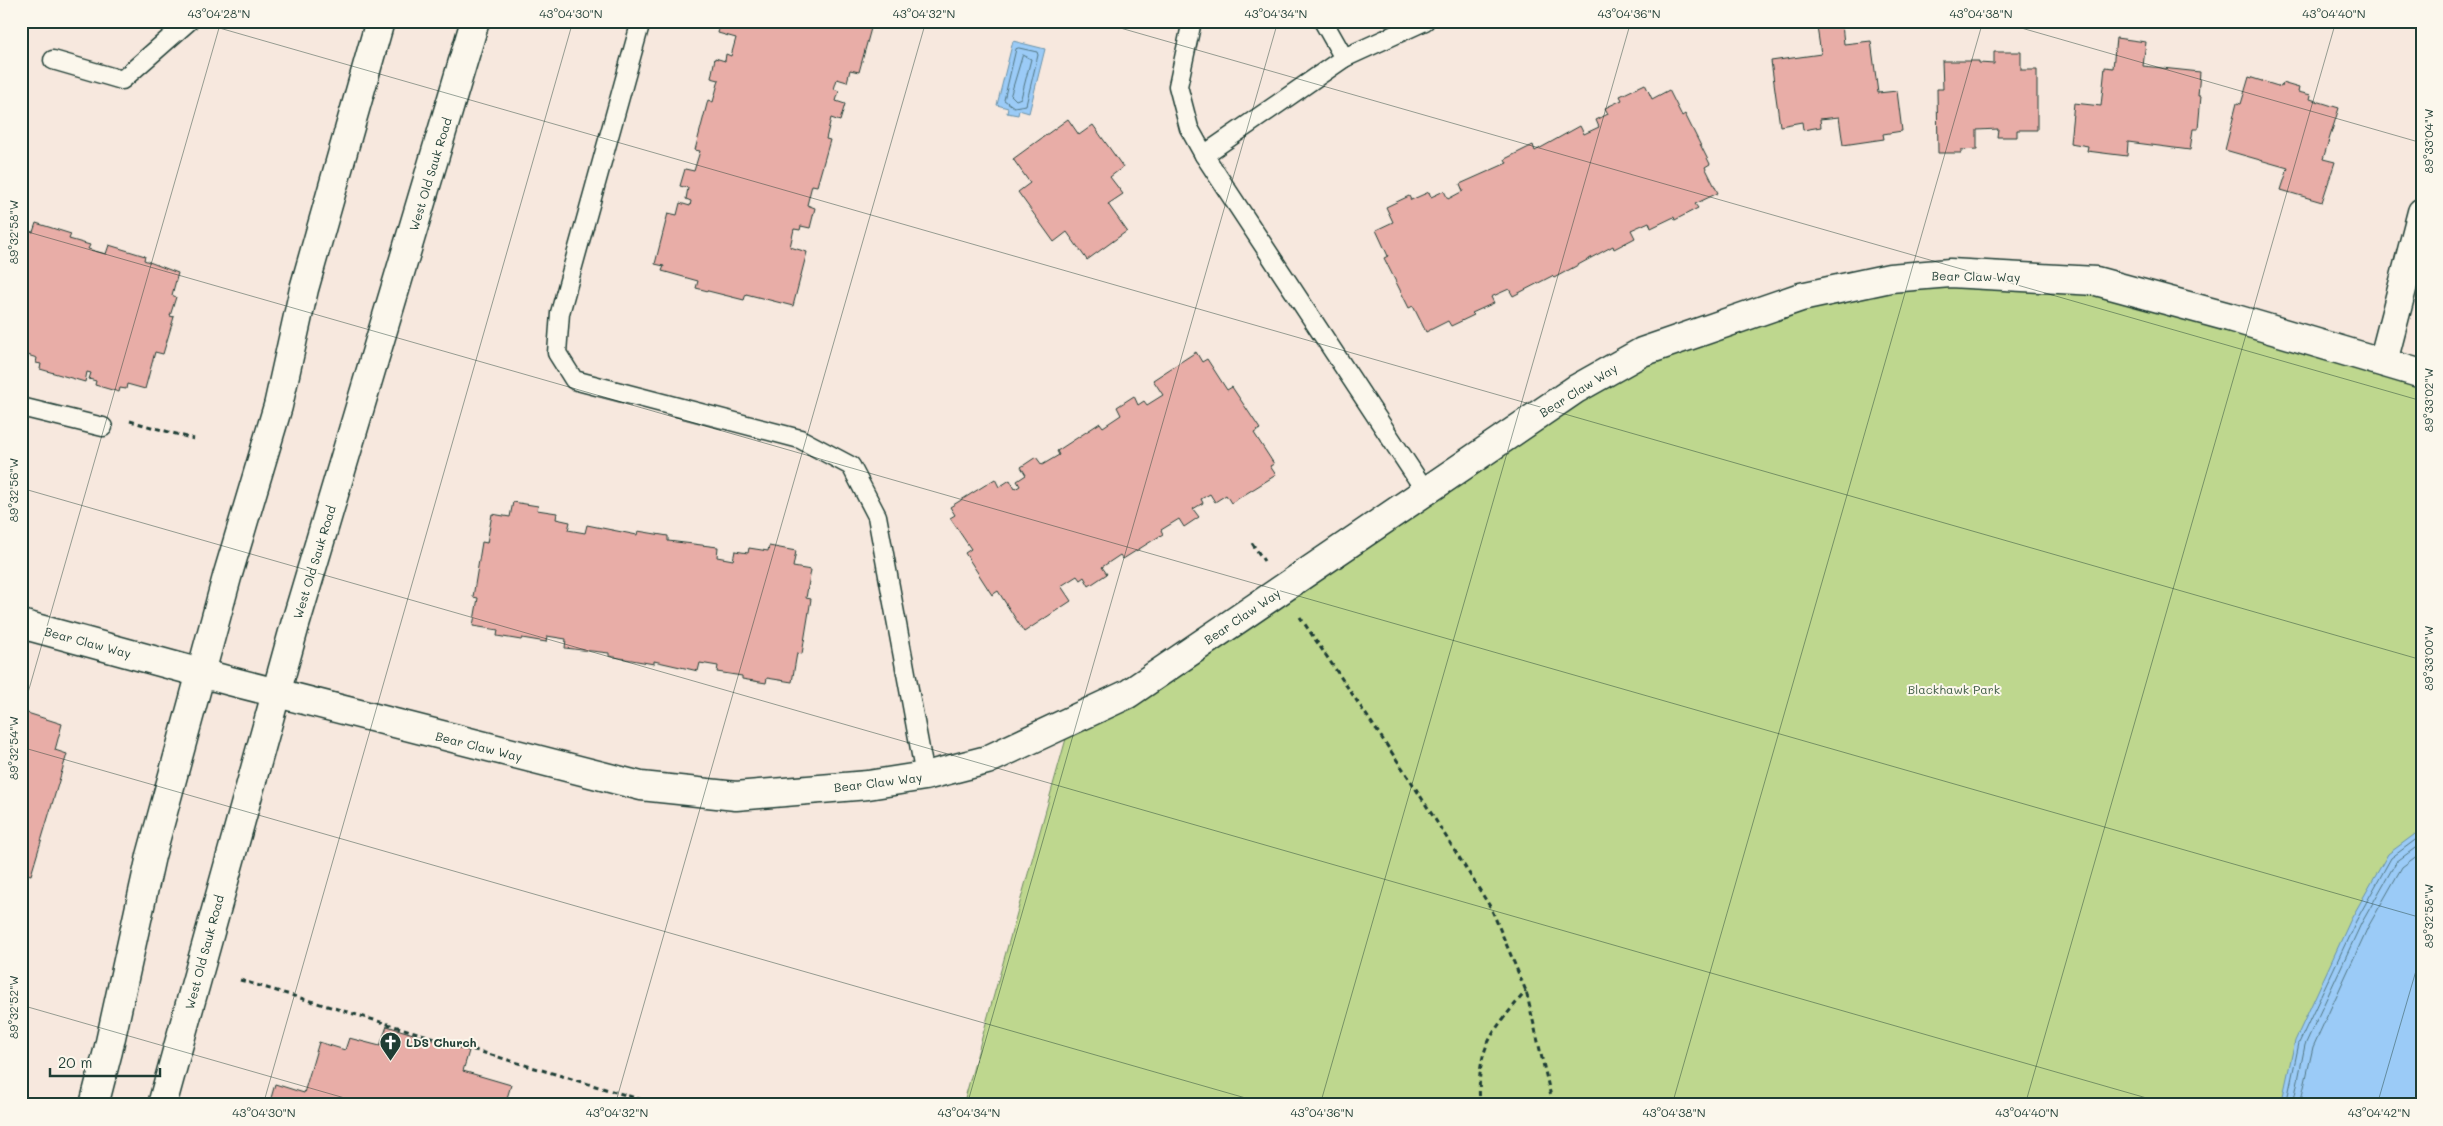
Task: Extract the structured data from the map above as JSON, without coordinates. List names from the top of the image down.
{
  "streets": {
    "street": ["West Old Sauk Road", "Bear Claw Way"]
  },
  "crossings": [
    ["West Old Sauk Road", "Bear Claw Way"]
  ],
  "parks": ["Blackhawk Park"],
  "places": {
    "church": ["LDS Church"]
  },
  "scale_bar": "20 m",
  "coordinates": [
    "43°04'28\"N",
    "43°04'30\"N",
    "43°04'32\"N",
    "43°04'34\"N",
    "43°04'36\"N",
    "43°04'38\"N",
    "43°04'40\"N",
    "89°33'04\"W",
    "89°32'58\"W",
    "89°33'02\"W",
    "89°32'56\"W",
    "89°33'00\"W",
    "89°32'54\"W",
    "89°32'52\"W",
    "43°04'42\"N"
  ]
}
